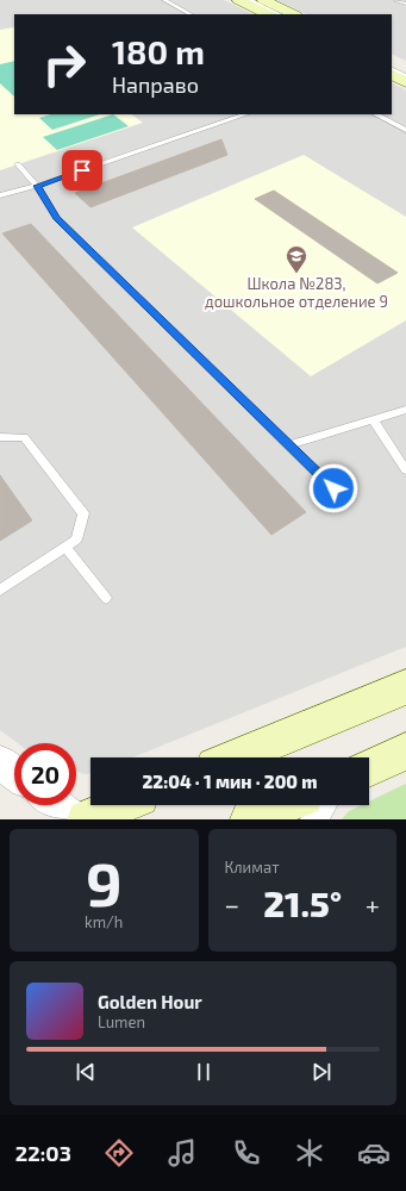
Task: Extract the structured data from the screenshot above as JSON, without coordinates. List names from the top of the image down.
{
  "places": {
    "school or university": ["Школа №283, дошкольное отделение 9"]
  },
  "page": {
    "turn": ["180 m", "Направо"],
    "limit": "20",
    "trip": "22:04 · 1 мин · 200 m",
    "tile": [
      ["9", "km/h"],
      "Климат"
    ],
    "heat": ["−", "21.5°", "+"],
    "song": ["Golden Hour", "Lumen"],
    "tabs": "22:03"
  }
}
